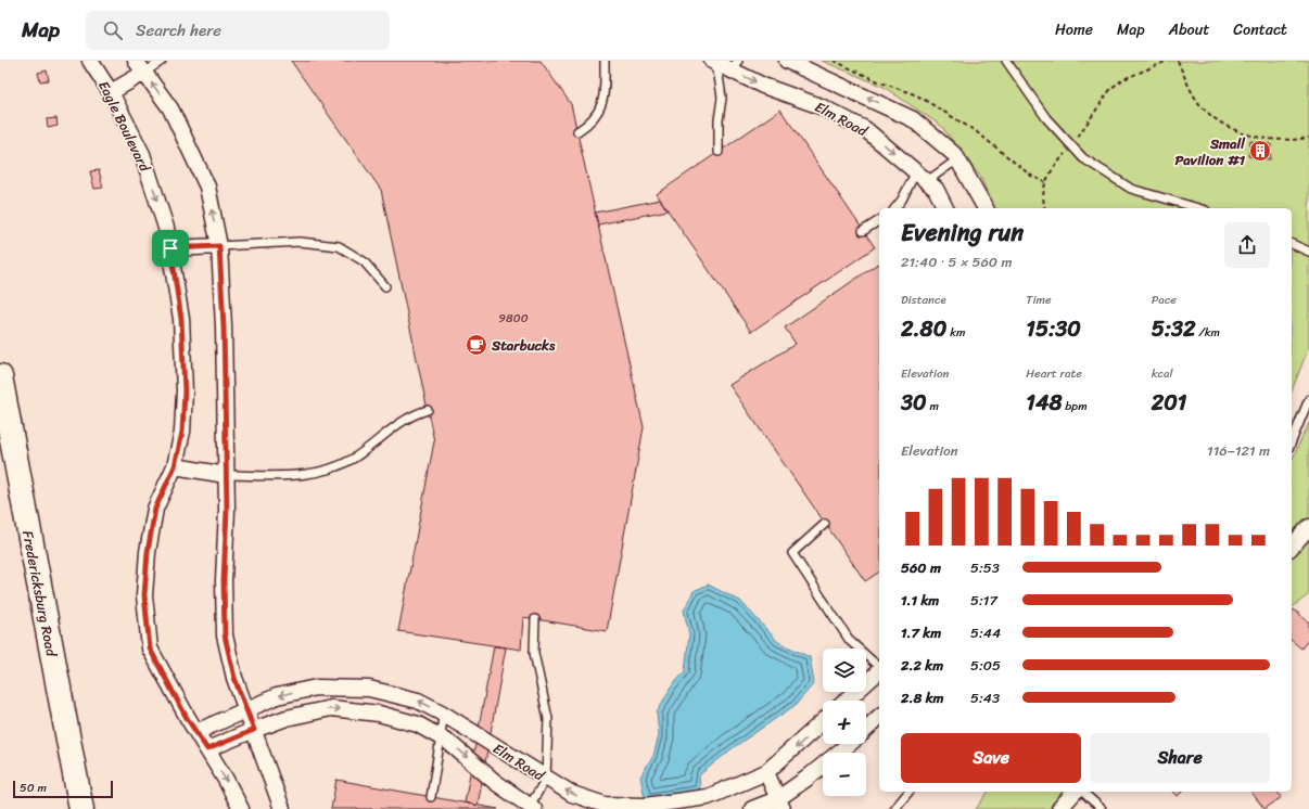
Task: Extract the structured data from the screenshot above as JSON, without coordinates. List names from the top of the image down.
{
  "streets": {
    "main road": ["Fredericksburg Road"],
    "street": ["Elm Road", "Eagle Boulevard"]
  },
  "crossings": [
    ["Elm Road", "Eagle Boulevard"]
  ],
  "places": {
    "building": ["Small Pavilion #1"],
    "cafe": ["Starbucks"]
  },
  "house_numbers": ["9800"],
  "scale_bar": "50 m",
  "page": {
    "header": "Map",
    "search": "Search here",
    "nav": [
      "Home",
      "Map",
      "About",
      "Contact"
    ],
    "heading": ["Evening run", "21:40 · 5 × 560 m"],
    "stats": [
      ["Distance", "2.80 km"],
      ["Time", "15:30"],
      ["Pace", "5:32 /km"],
      ["Elevation", "30 m"],
      ["Heart rate", "148 bpm"],
      ["kcal", "201"]
    ],
    "chart": ["Elevation", "116–121 m"],
    "list": [
      {
        "name": "560 m",
        "note": "5:53"
      },
      {
        "name": "1.1 km",
        "note": "5:17"
      },
      {
        "name": "1.7 km",
        "note": "5:44"
      },
      {
        "name": "2.2 km",
        "note": "5:05"
      },
      {
        "name": "2.8 km",
        "note": "5:43"
      }
    ],
    "map_buttons": ["+", "−"],
    "buttons": ["Save", "Share"],
    "scale": "50 m"
  }
}
